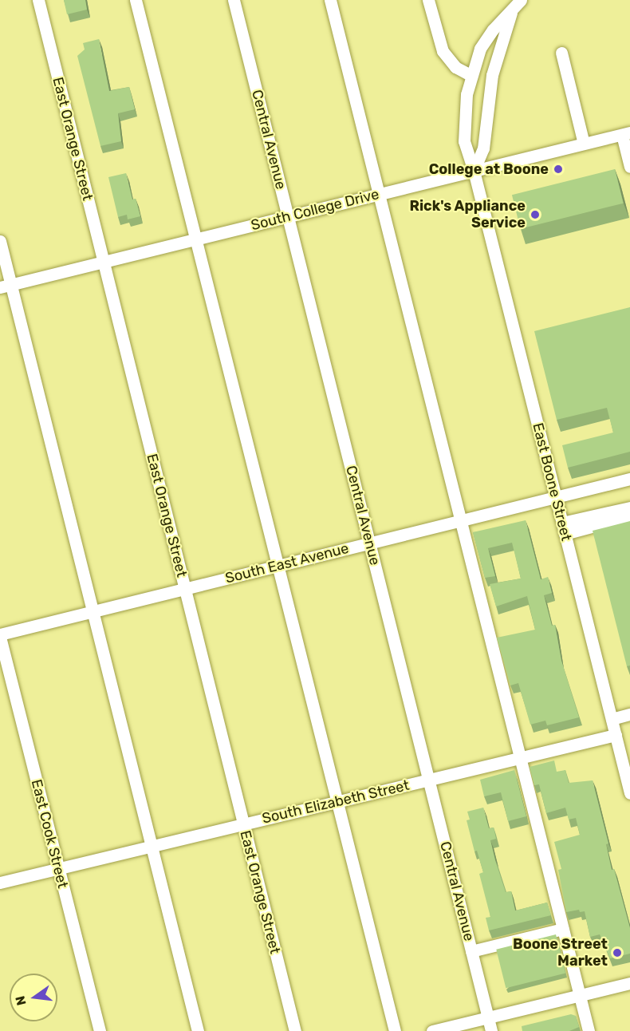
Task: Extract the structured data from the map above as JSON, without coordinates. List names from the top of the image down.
{
  "streets": {
    "street": [
      "East Orange Street",
      "Central Avenue",
      "South College Drive",
      "East Boone Street",
      "South East Avenue",
      "South Elizabeth Street",
      "East Cook Street"
    ]
  },
  "crossings": [
    ["East Orange Street", "South College Drive"],
    ["East Orange Street", "South East Avenue"],
    ["East Orange Street", "South Elizabeth Street"],
    ["Central Avenue", "South College Drive"],
    ["Central Avenue", "South East Avenue"],
    ["Central Avenue", "South Elizabeth Street"],
    ["South College Drive", "East Boone Street"],
    ["East Boone Street", "South East Avenue"],
    ["East Boone Street", "South Elizabeth Street"],
    ["South East Avenue", "East Cook Street"],
    ["South Elizabeth Street", "East Cook Street"]
  ],
  "places": ["College at Boone", "Rick's Appliance Service", "Boone Street Market"],
  "north": "left"
}
